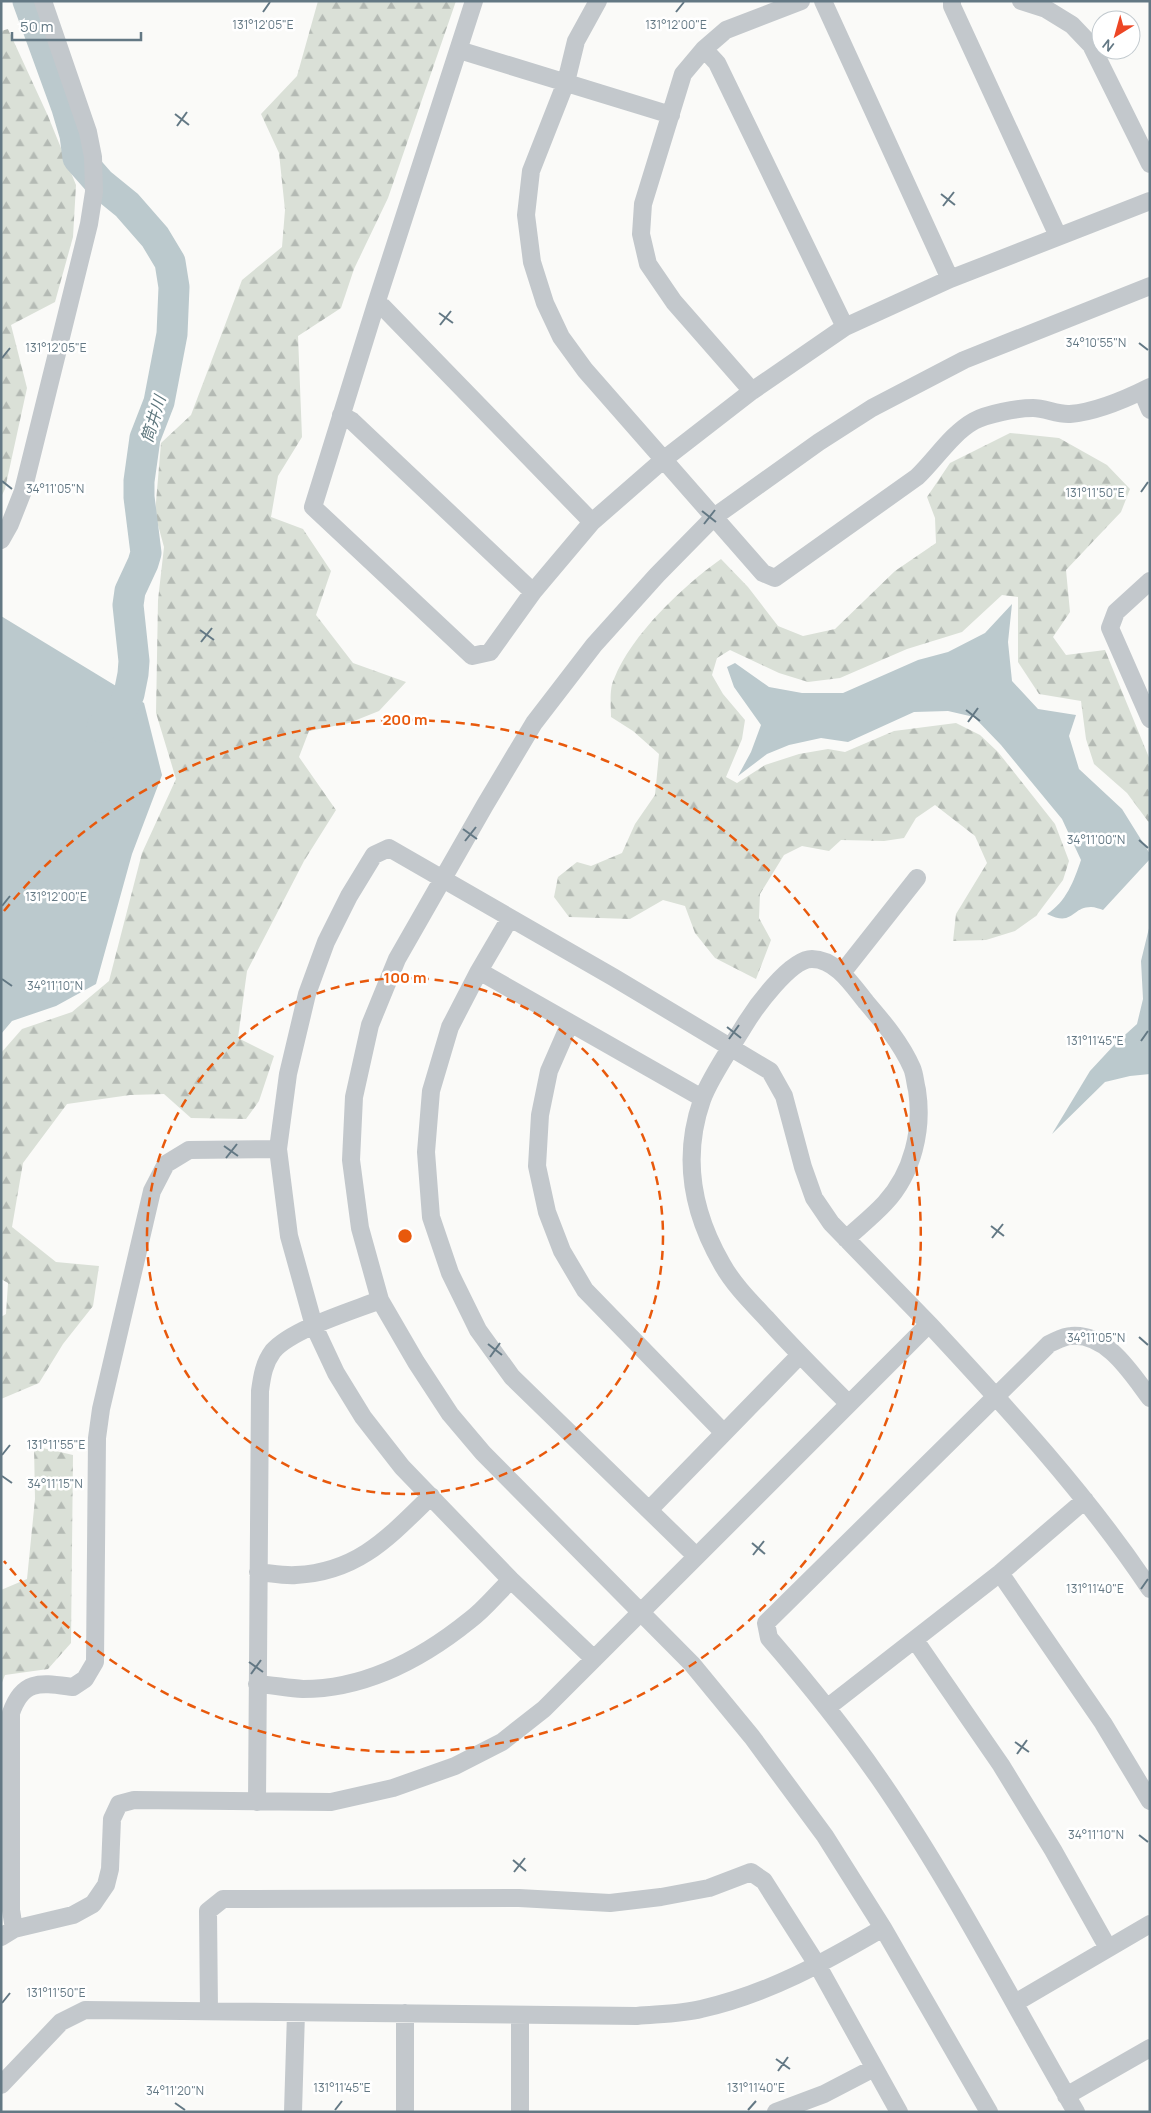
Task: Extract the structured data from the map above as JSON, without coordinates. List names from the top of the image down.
{
  "water": ["筒井川"],
  "scale_bar": "50 m",
  "north": "bottom left",
  "coordinates": [
    "131°12'05\"E",
    "131°12'00\"E",
    "34°10'55\"N",
    "34°11'05\"N",
    "131°11'50\"E",
    "34°11'00\"N",
    "34°11'10\"N",
    "131°11'45\"E",
    "131°11'55\"E",
    "34°11'15\"N",
    "131°11'40\"E",
    "34°11'20\"N"
  ],
  "rings": ["200 m", "100 m"]
}
